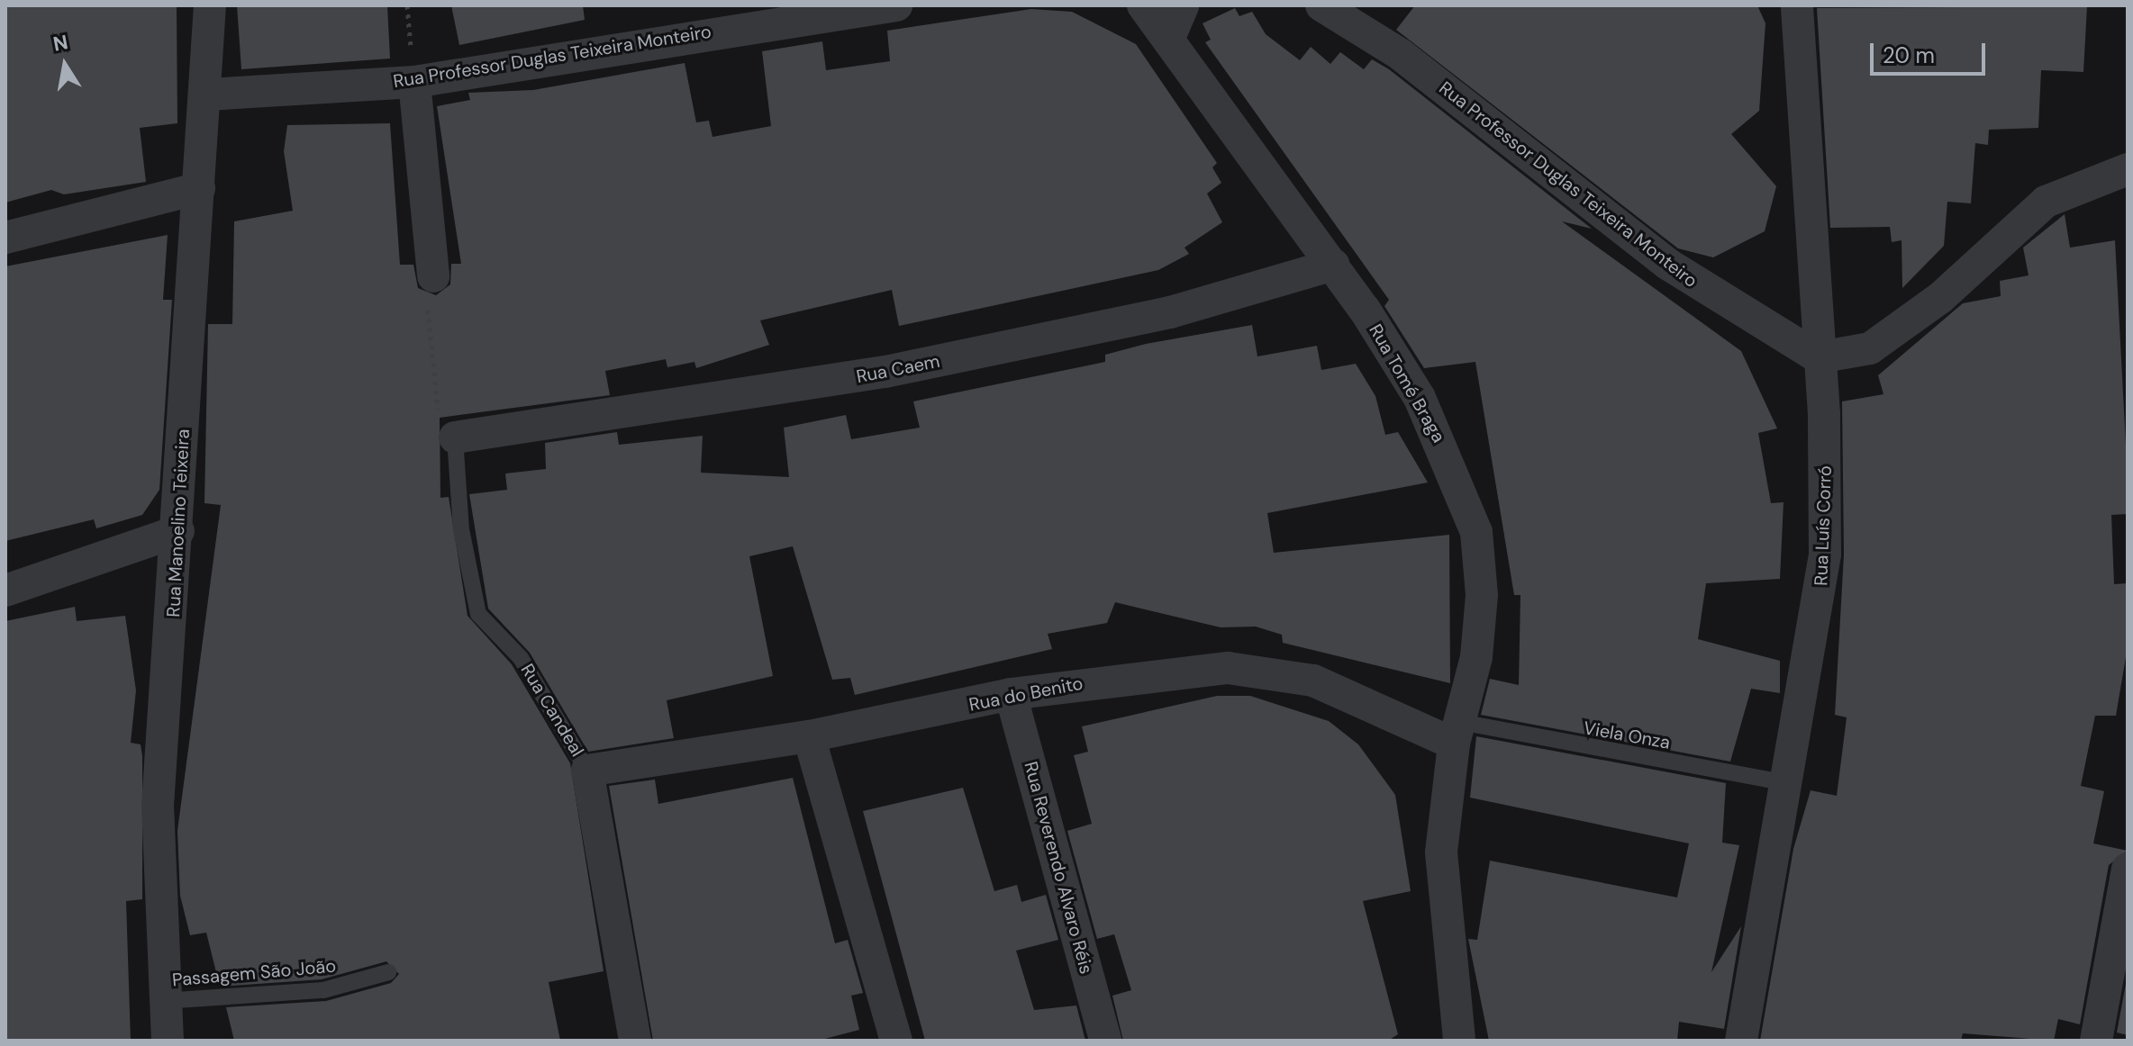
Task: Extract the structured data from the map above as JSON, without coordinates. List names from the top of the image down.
{
  "streets": {
    "street": [
      "Rua Professor Duglas Teixeira Monteiro",
      "Rua Caem",
      "Rua Tomé Braga",
      "Rua Manoelino Teixeira",
      "Rua Luís Corró",
      "Rua do Benito",
      "Rua Candeal",
      "Rua Reverendo Alvaro Réis"
    ],
    "lane": ["Viela Onza", "Passagem São João"]
  },
  "crossings": [
    ["Rua Professor Duglas Teixeira Monteiro", "Rua Manoelino Teixeira"],
    ["Rua Professor Duglas Teixeira Monteiro", "Rua Luís Corró"],
    ["Rua Caem", "Rua Tomé Braga"],
    ["Rua Caem", "Rua Candeal"],
    ["Rua Tomé Braga", "Rua do Benito"],
    ["Rua Tomé Braga", "Viela Onza"],
    ["Rua Manoelino Teixeira", "Passagem São João"],
    ["Rua Luís Corró", "Viela Onza"],
    ["Rua do Benito", "Rua Candeal"],
    ["Rua do Benito", "Viela Onza"],
    ["Rua do Benito", "Rua Reverendo Alvaro Réis"]
  ],
  "scale_bar": "20 m",
  "north": "top"
}
